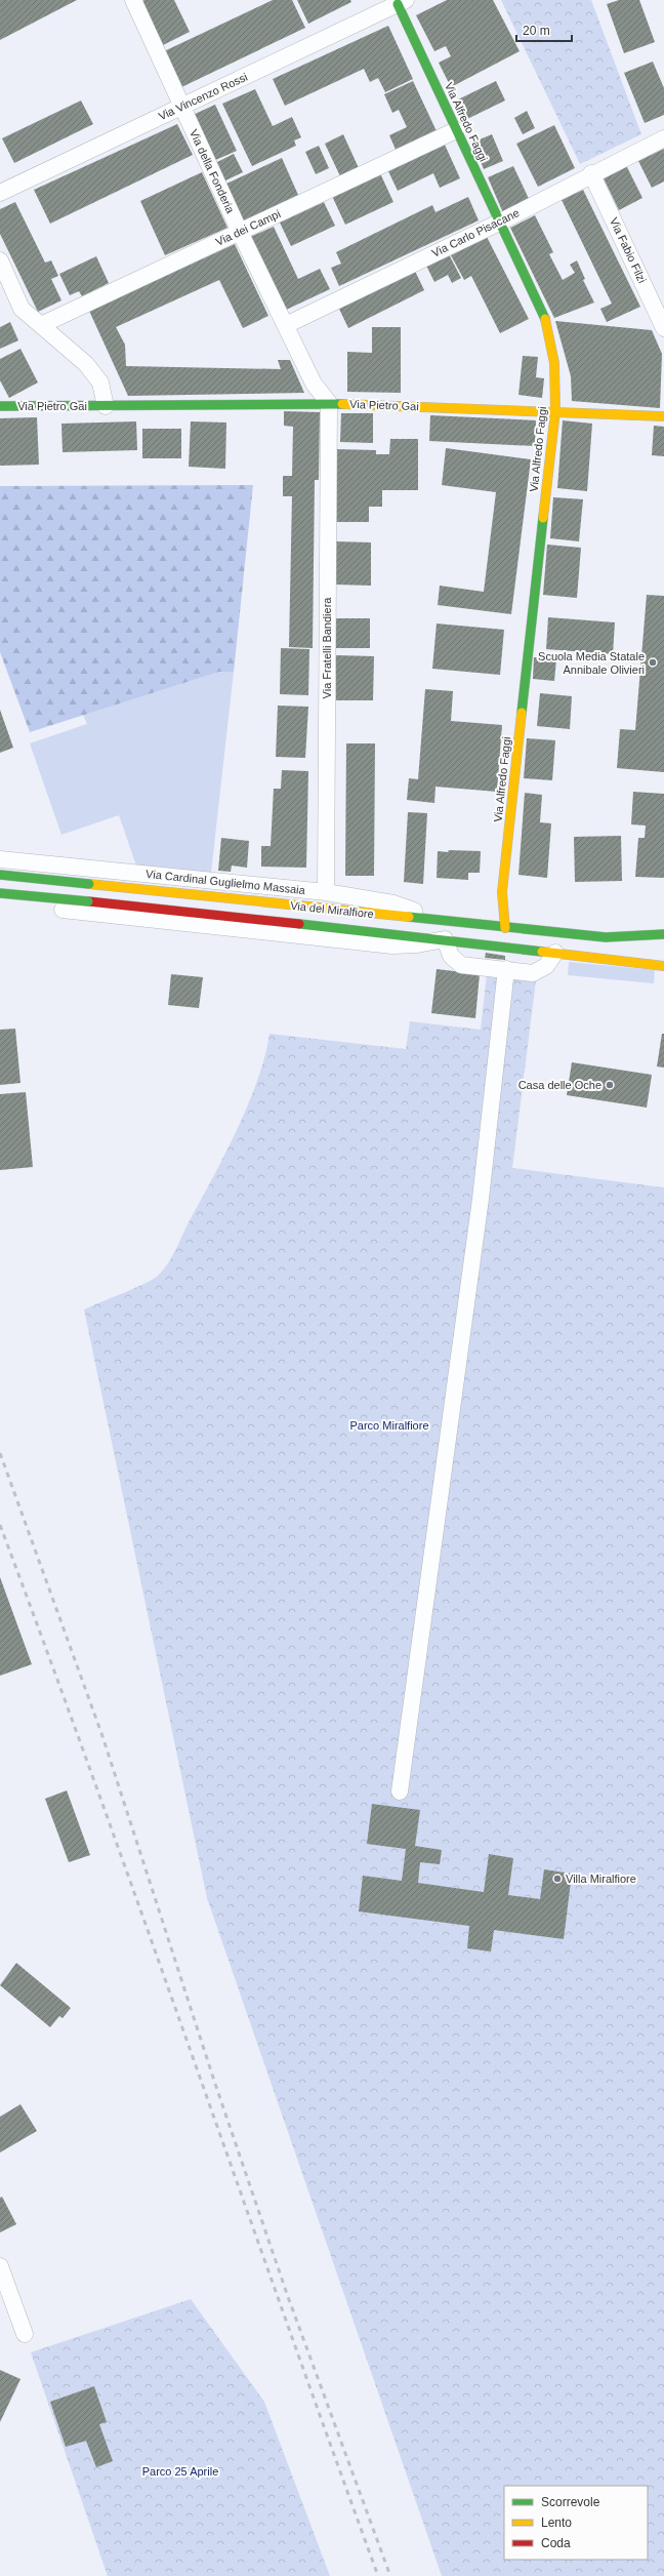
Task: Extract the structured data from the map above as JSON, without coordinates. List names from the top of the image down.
{
  "streets": {
    "street": [
      "Via Vincenzo Rossi",
      "Via Alfredo Faggi",
      "Via della Fonderia",
      "Via dei Campi",
      "Via Carlo Pisacane",
      "Via Fabio Filzi",
      "Via Pietro Gai",
      "Via Fratelli Bandiera",
      "Via Cardinal Guglielmo Massaia",
      "Via del Miralfiore"
    ]
  },
  "crossings": [
    ["Via Vincenzo Rossi", "Via Alfredo Faggi"],
    ["Via Vincenzo Rossi", "Via della Fonderia"],
    ["Via Alfredo Faggi", "Via dei Campi"],
    ["Via Alfredo Faggi", "Via Carlo Pisacane"],
    ["Via Alfredo Faggi", "Via Pietro Gai"],
    ["Via Alfredo Faggi", "Via del Miralfiore"],
    ["Via della Fonderia", "Via dei Campi"],
    ["Via della Fonderia", "Via Carlo Pisacane"],
    ["Via della Fonderia", "Via Pietro Gai"],
    ["Via della Fonderia", "Via Fratelli Bandiera"],
    ["Via dei Campi", "Via Pietro Gai"],
    ["Via Carlo Pisacane", "Via Fabio Filzi"],
    ["Via Pietro Gai", "Via Fratelli Bandiera"],
    ["Via Fratelli Bandiera", "Via Cardinal Guglielmo Massaia"],
    ["Via Cardinal Guglielmo Massaia", "Via del Miralfiore"]
  ],
  "parks": ["Parco Miralfiore", "Parco 25 Aprile"],
  "places": ["Scuola Media Statale Annibale Olivieri", "Casa delle Oche", "Villa Miralfiore"],
  "legend": ["Scorrevole", "Lento", "Coda"],
  "scale_bar": "20 m"
}
